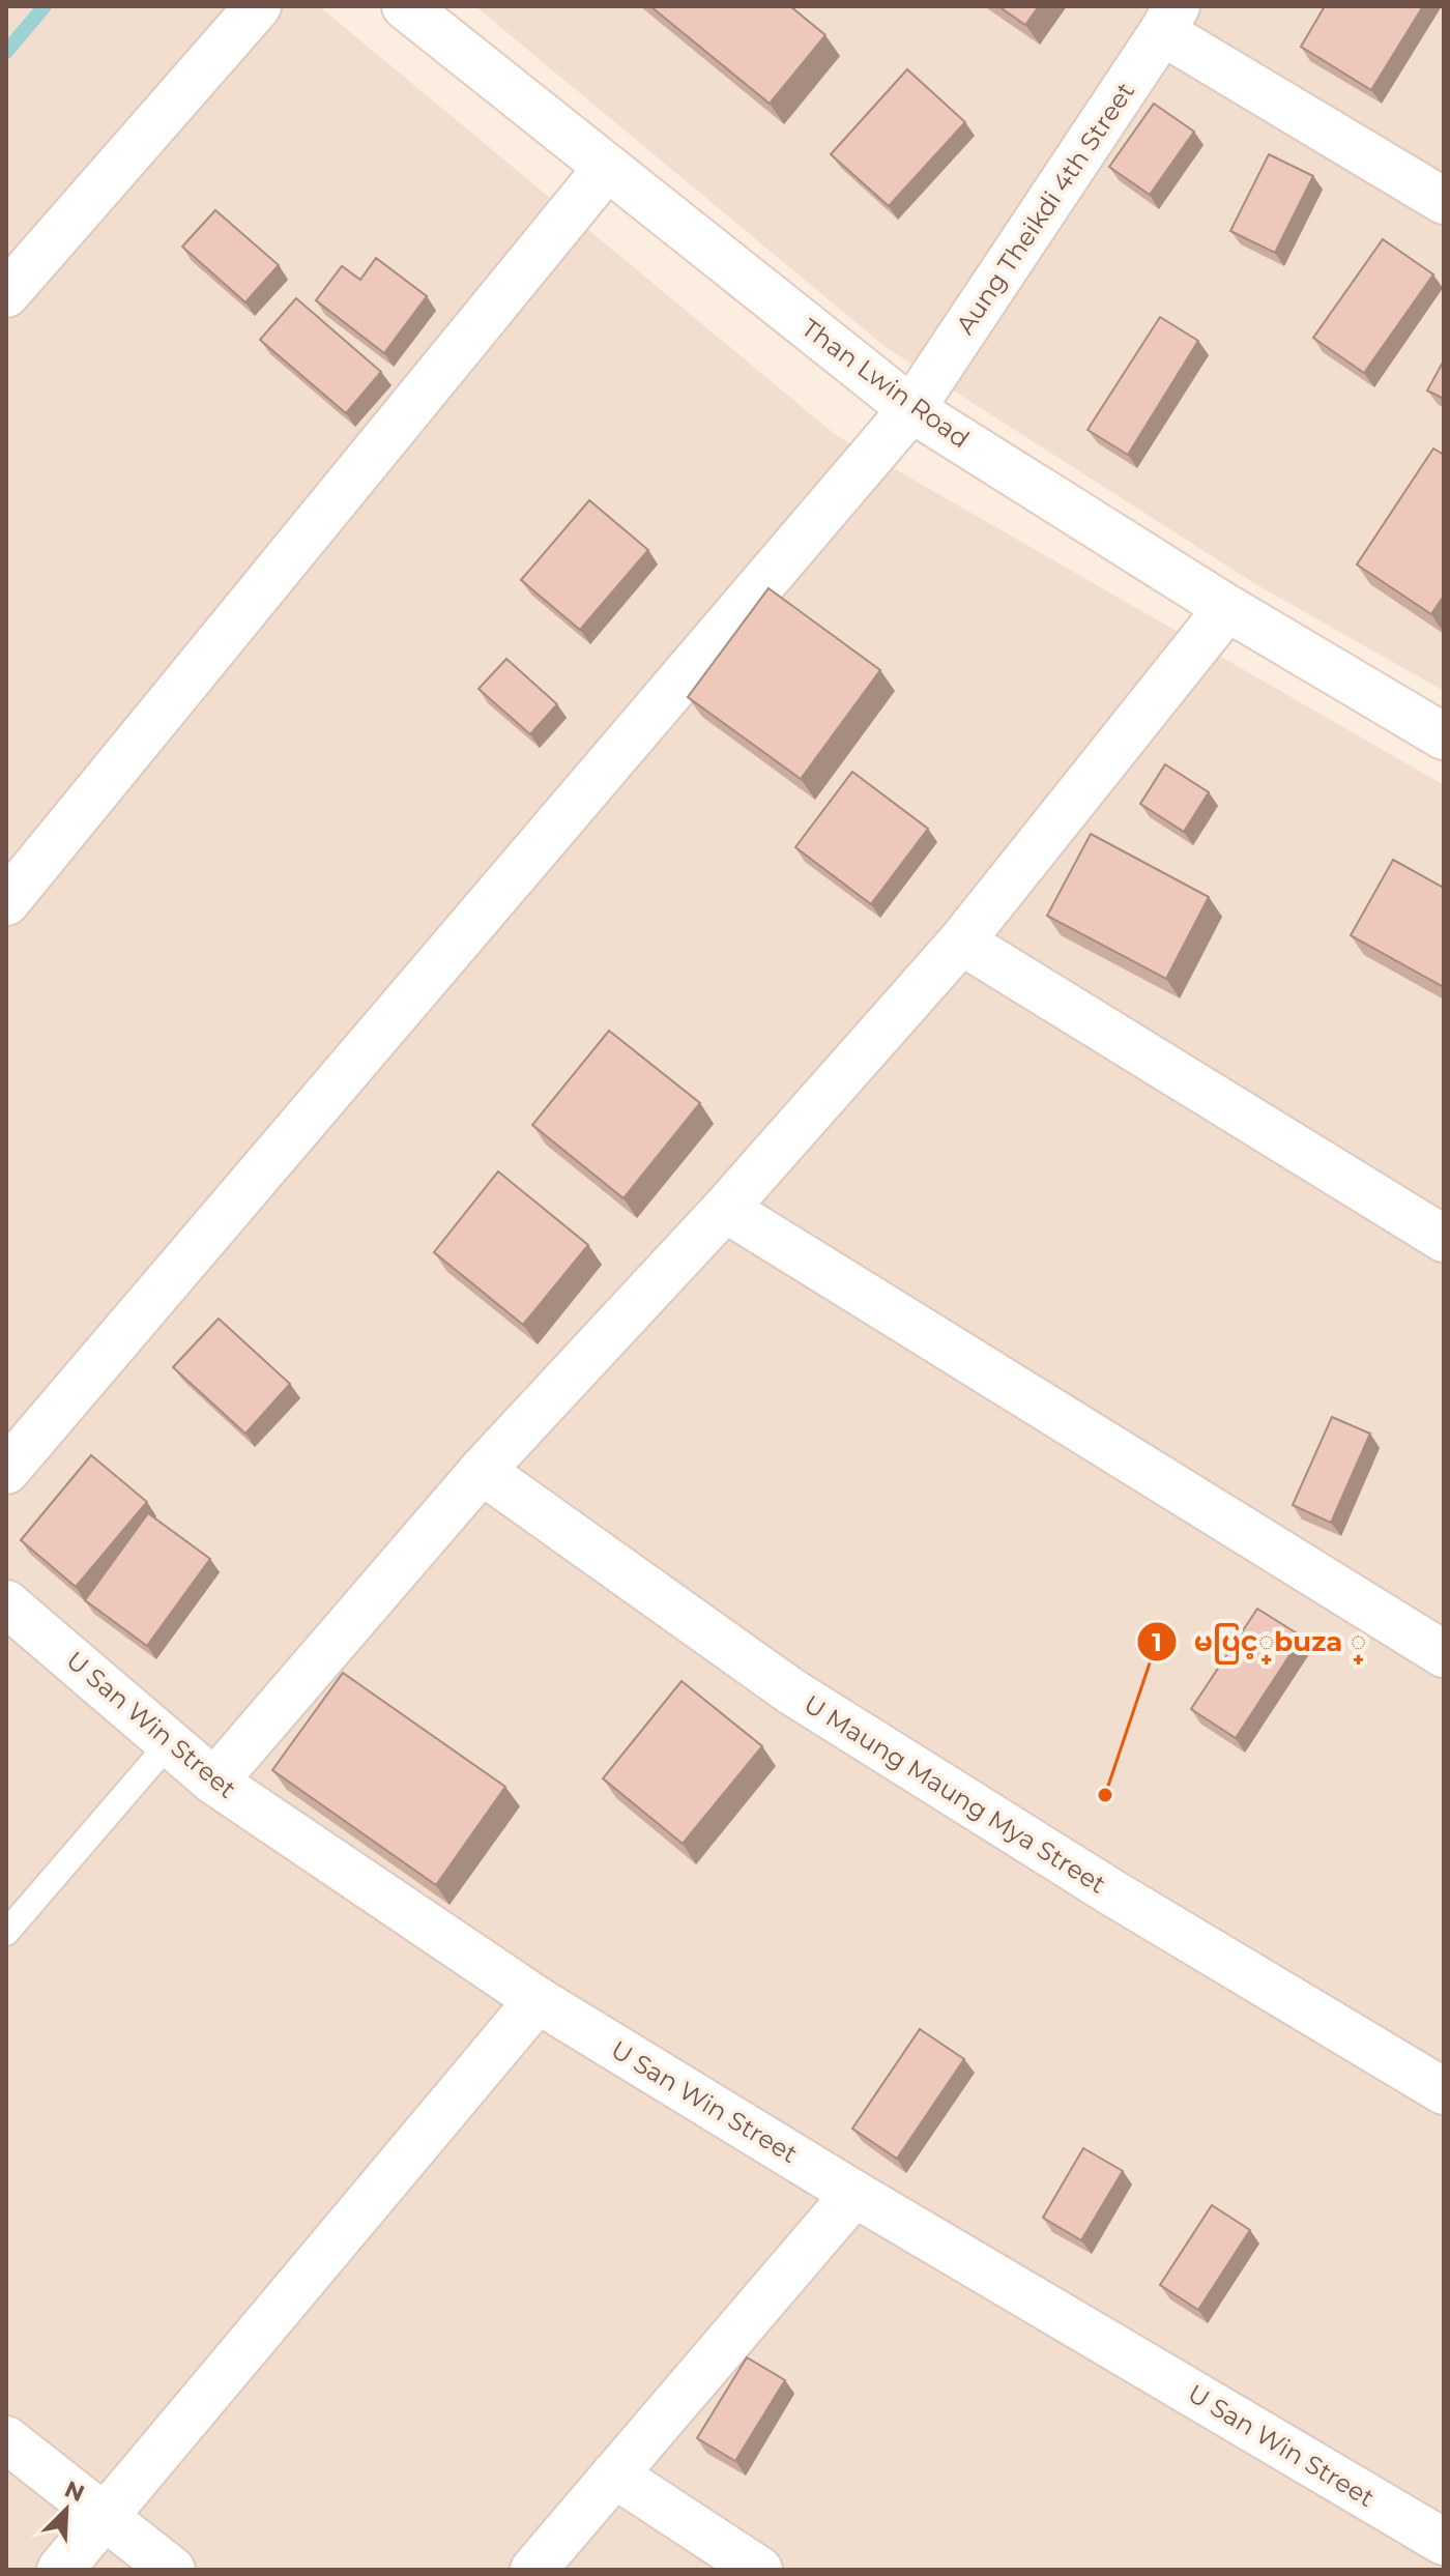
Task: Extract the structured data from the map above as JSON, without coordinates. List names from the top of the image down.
{
  "streets": {
    "street": [
      "Aung Theikdi 4th Street",
      "Than Lwin Road",
      "U San Win Street",
      "U Maung Maung Mya Street"
    ]
  },
  "crossings": [
    ["Aung Theikdi 4th Street", "Than Lwin Road"]
  ],
  "places": ["မပြင့္buza ္"],
  "north": "top right"
}
